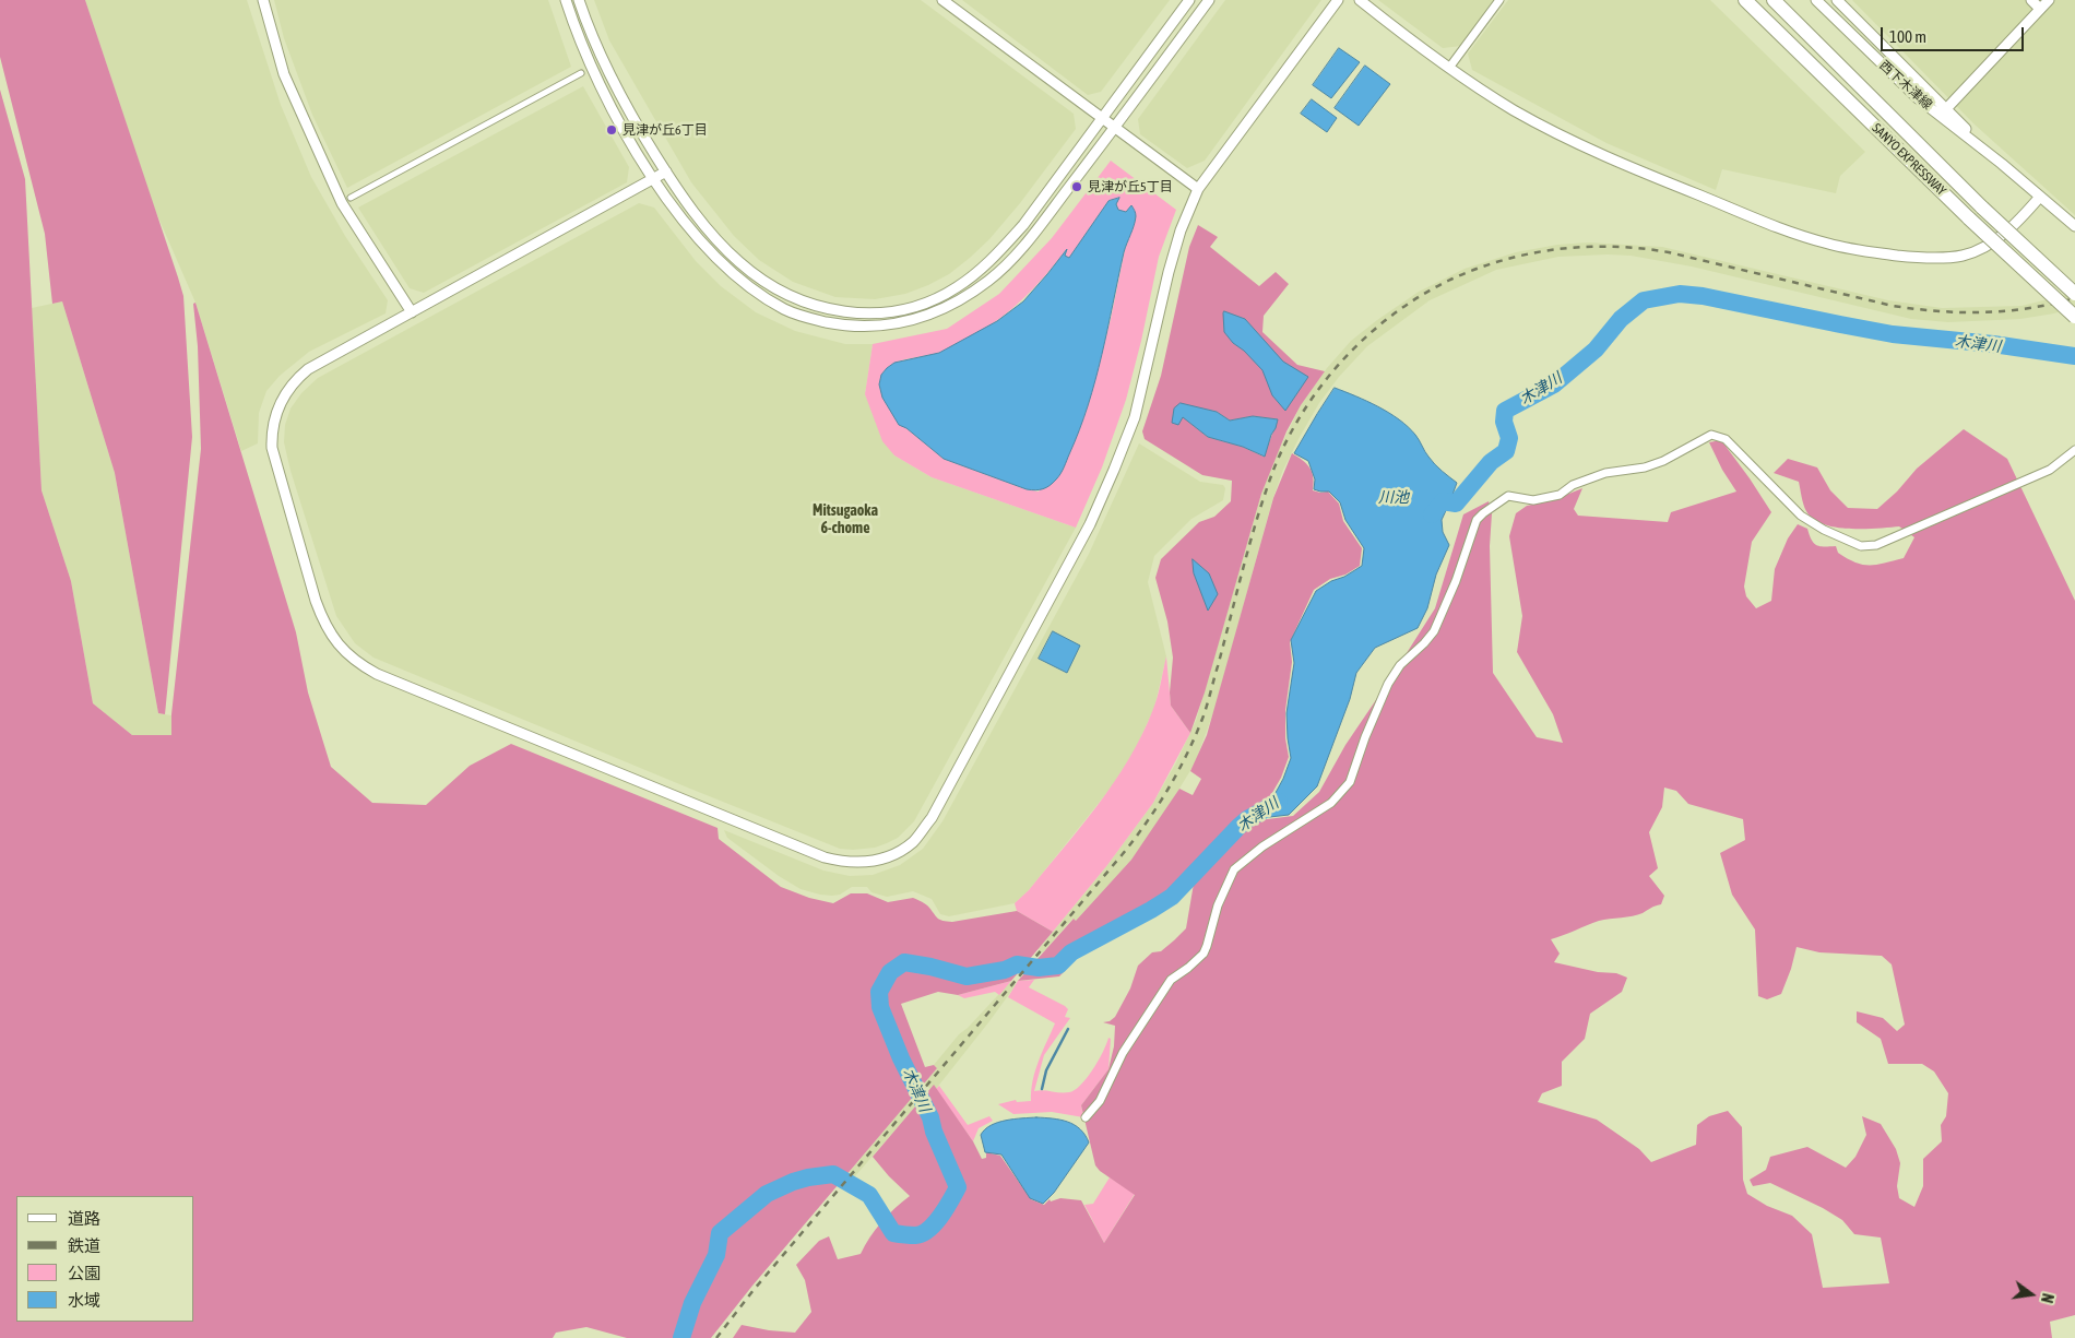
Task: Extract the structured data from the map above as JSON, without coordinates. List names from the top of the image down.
{
  "streets": {
    "highway": ["SANYO EXPRESSWAY"],
    "street": ["西下木津線"]
  },
  "districts": ["Mitsugaoka 6-chome"],
  "water": ["木津川", "川池"],
  "places": ["見津が丘6丁目", "見津が丘5丁目"],
  "legend": [
    "道路",
    "鉄道",
    "公園",
    "水域"
  ],
  "scale_bar": "100 m",
  "north": "right"
}
